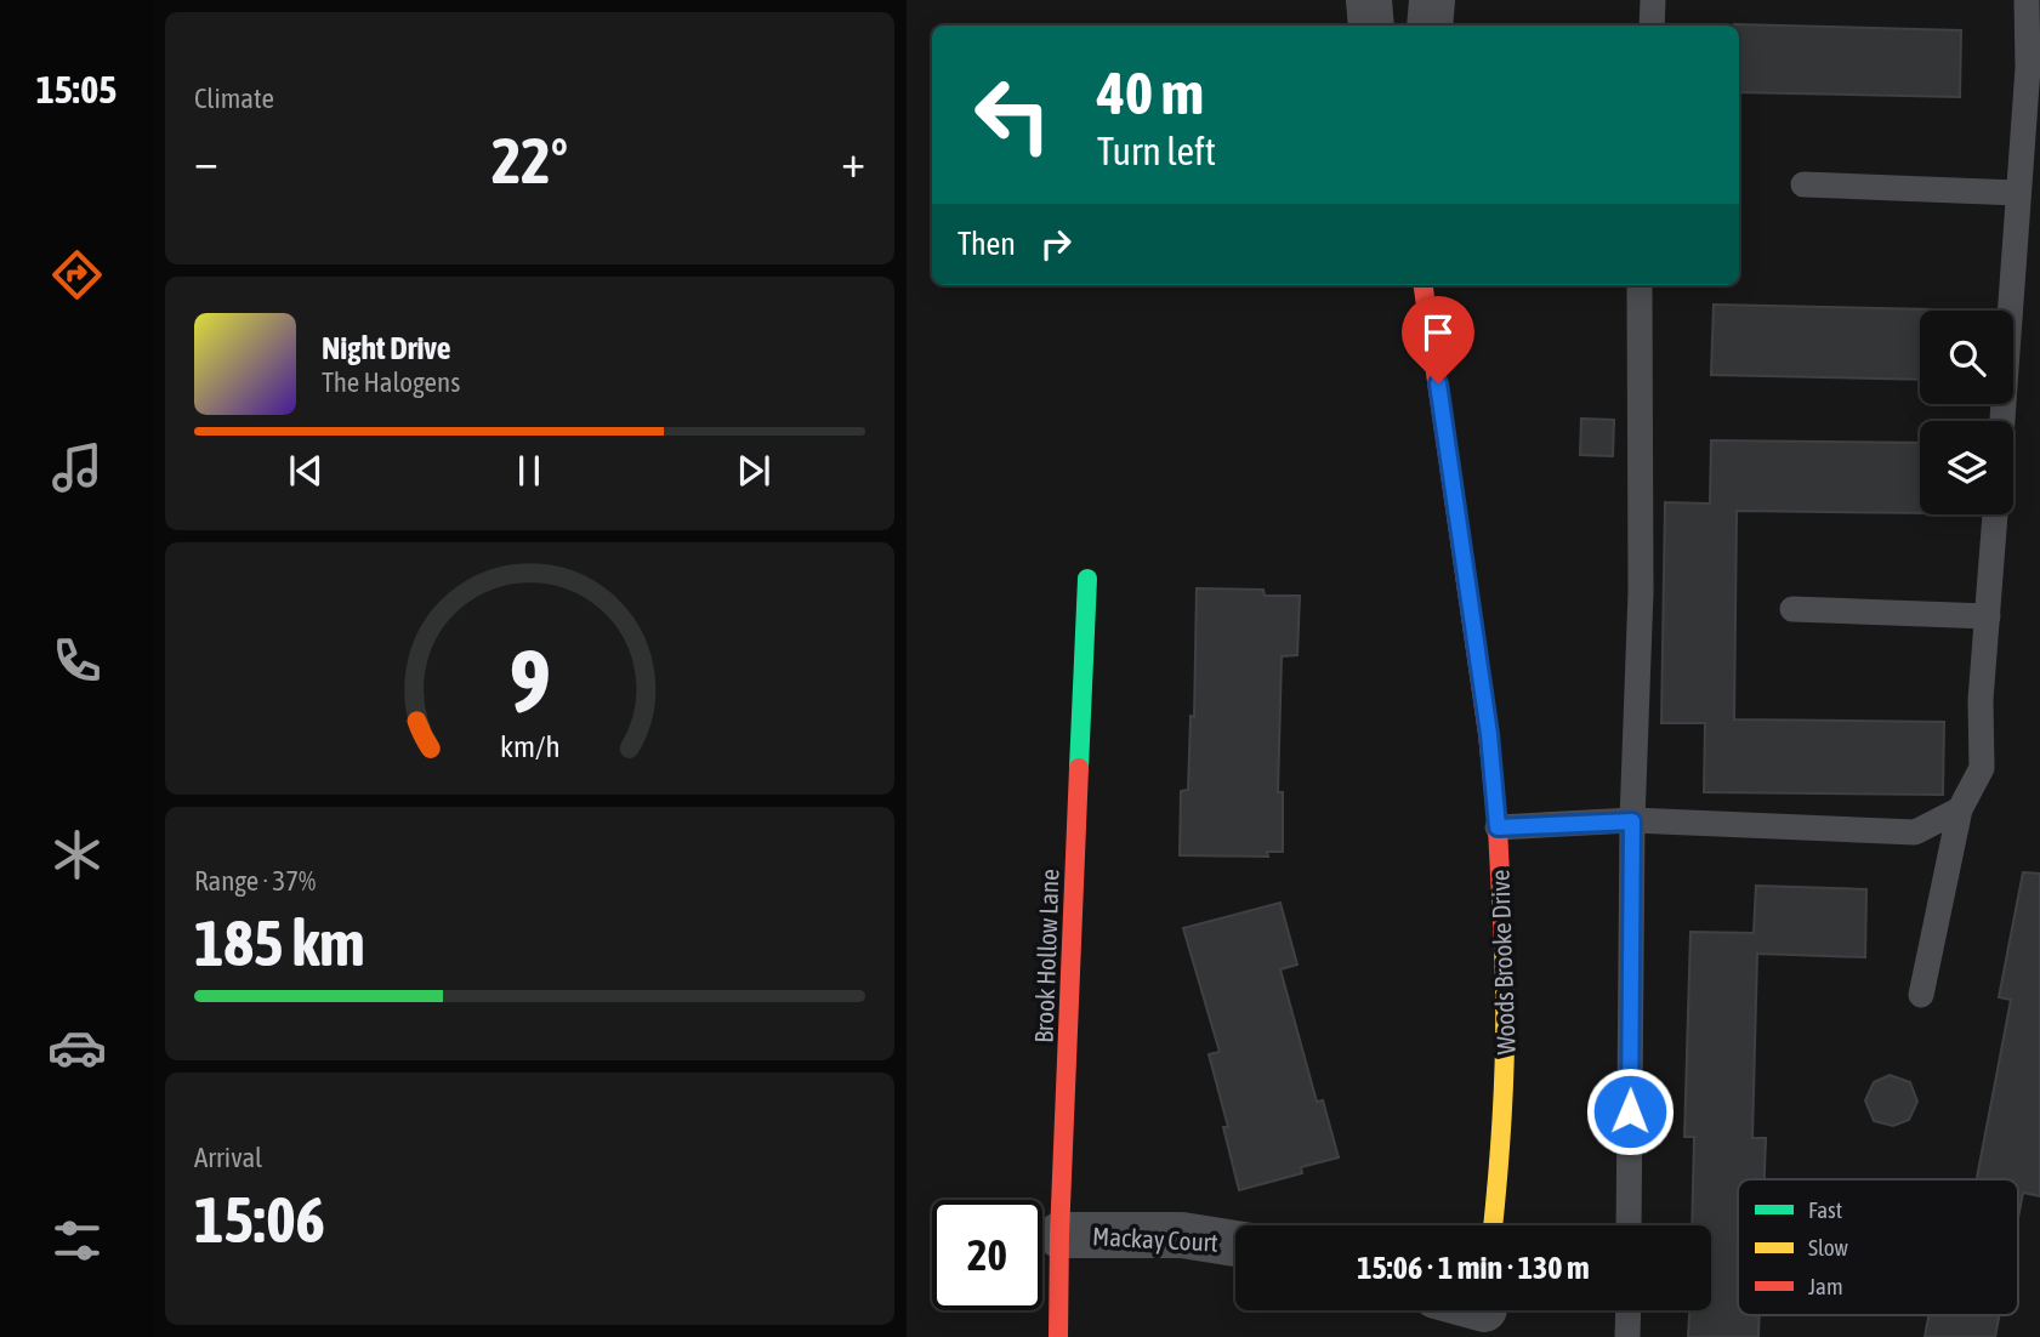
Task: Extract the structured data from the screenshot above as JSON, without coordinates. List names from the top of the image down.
{
  "streets": {
    "street": ["Brook Hollow Lane", "Woods Brooke Drive", "Mackay Court"]
  },
  "crossings": [
    ["Brook Hollow Lane", "Mackay Court"]
  ],
  "legend": ["Fast", "Slow", "Jam"],
  "page": {
    "tabs": "15:05",
    "tile": [
      "Climate",
      ["Range · 37%", "185 km"],
      ["Arrival", "15:06"]
    ],
    "turn": ["40 m", "Turn left"],
    "heat": ["−", "22°", "+"],
    "then": "Then",
    "song": ["Night Drive", "The Halogens"],
    "limit": "20",
    "trip": "15:06 · 1 min · 130 m",
    "gauge": ["9", "km/h"]
  }
}
